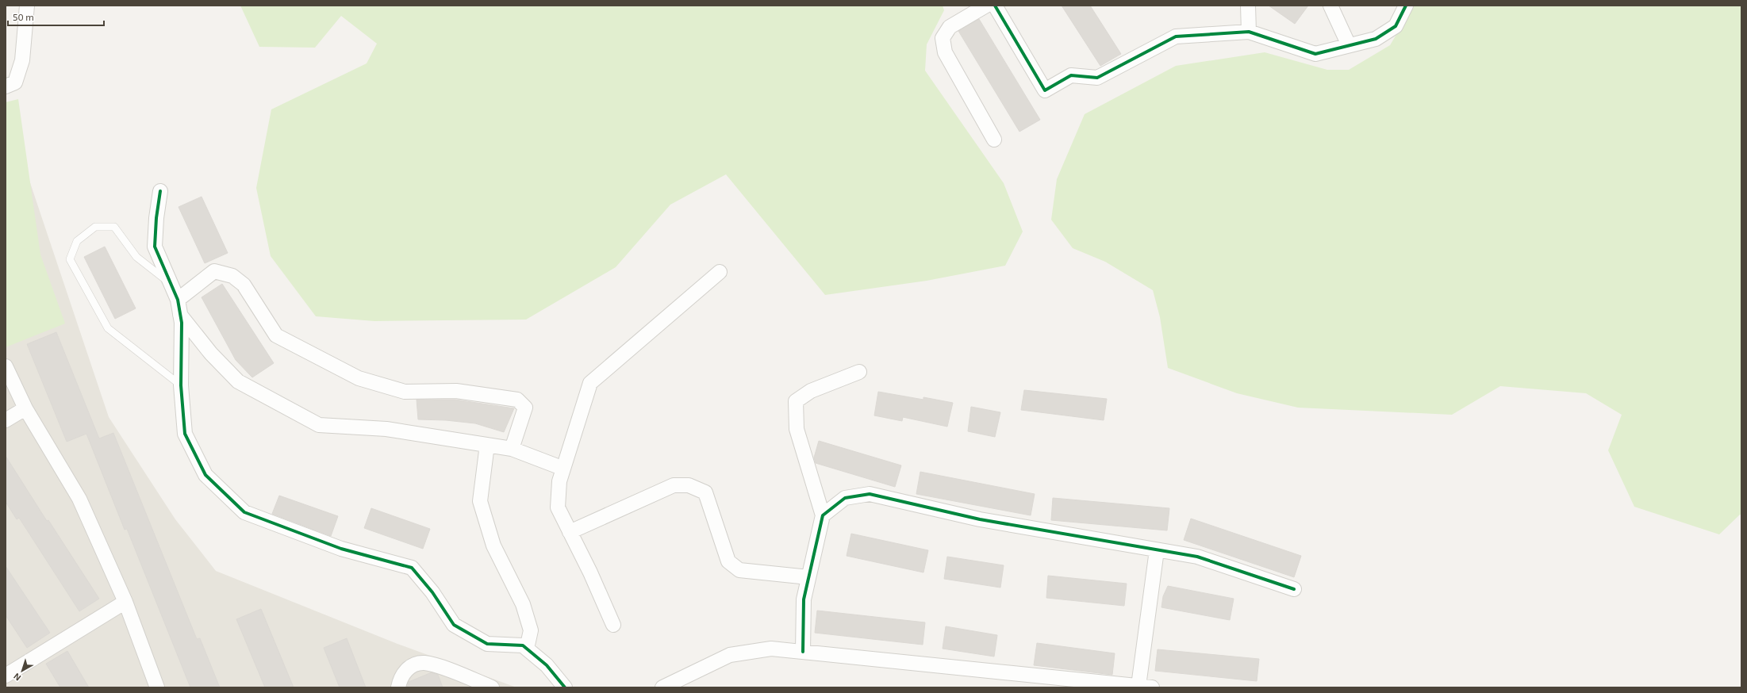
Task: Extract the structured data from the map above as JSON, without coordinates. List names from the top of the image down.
{
  "scale_bar": "50 m",
  "north": "bottom left"
}
